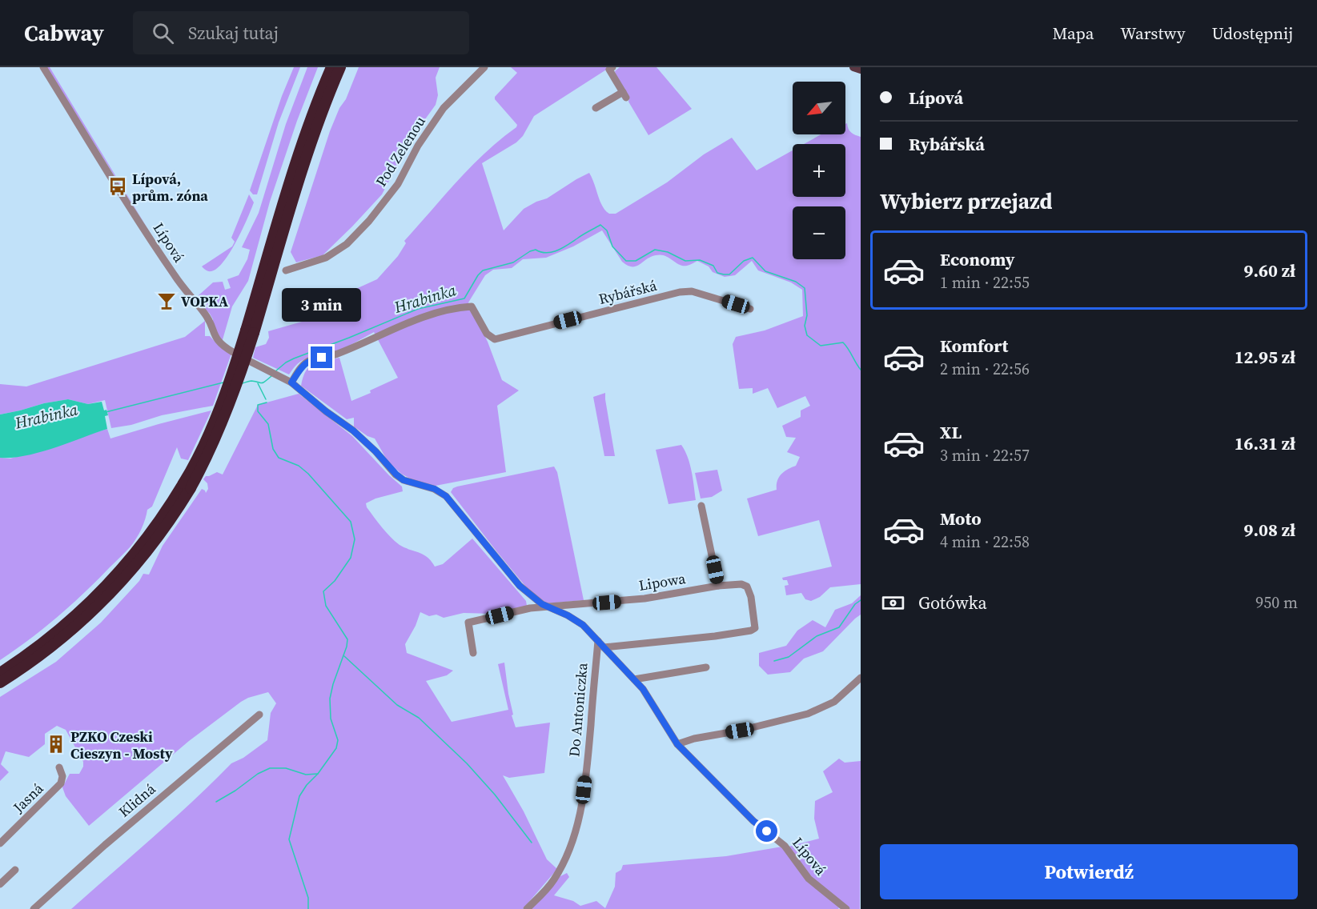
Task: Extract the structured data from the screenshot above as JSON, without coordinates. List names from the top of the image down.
{
  "streets": {
    "street": [
      "Pod Zelenou",
      "Lípová",
      "Rybářská",
      "Lipowa",
      "Do Antoniczka",
      "Jasná",
      "Klidná"
    ]
  },
  "crossings": [
    ["Lípová", "Rybářská"],
    ["Lípová", "Lipowa"],
    ["Lípová", "Do Antoniczka"]
  ],
  "water": ["Hrabinka"],
  "places": {
    "bus stop": ["Lípová, prům. zóna"],
    "bar": ["VOPKA"],
    "building": ["PZKO Czeski Cieszyn - Mosty"]
  },
  "north": "bottom left",
  "page": {
    "header": "Cabway",
    "search": "Szukaj tutaj",
    "nav": ["Mapa", "Warstwy", "Udostępnij"],
    "banner": ["Lípová", "Rybářská"],
    "map_buttons": ["+", "−"],
    "heading": "Wybierz przejazd",
    "list": [
      {
        "name": "Economy",
        "note": "1 min · 22:55",
        "value": "9.60 zł"
      },
      {
        "name": "Komfort",
        "note": "2 min · 22:56",
        "value": "12.95 zł"
      },
      {
        "name": "XL",
        "note": "3 min · 22:57",
        "value": "16.31 zł"
      },
      {
        "name": "Moto",
        "note": "4 min · 22:58",
        "value": "9.08 zł"
      }
    ],
    "bubble": "3 min",
    "pay": ["Gotówka", "950 m"],
    "buttons": "Potwierdź"
  }
}
